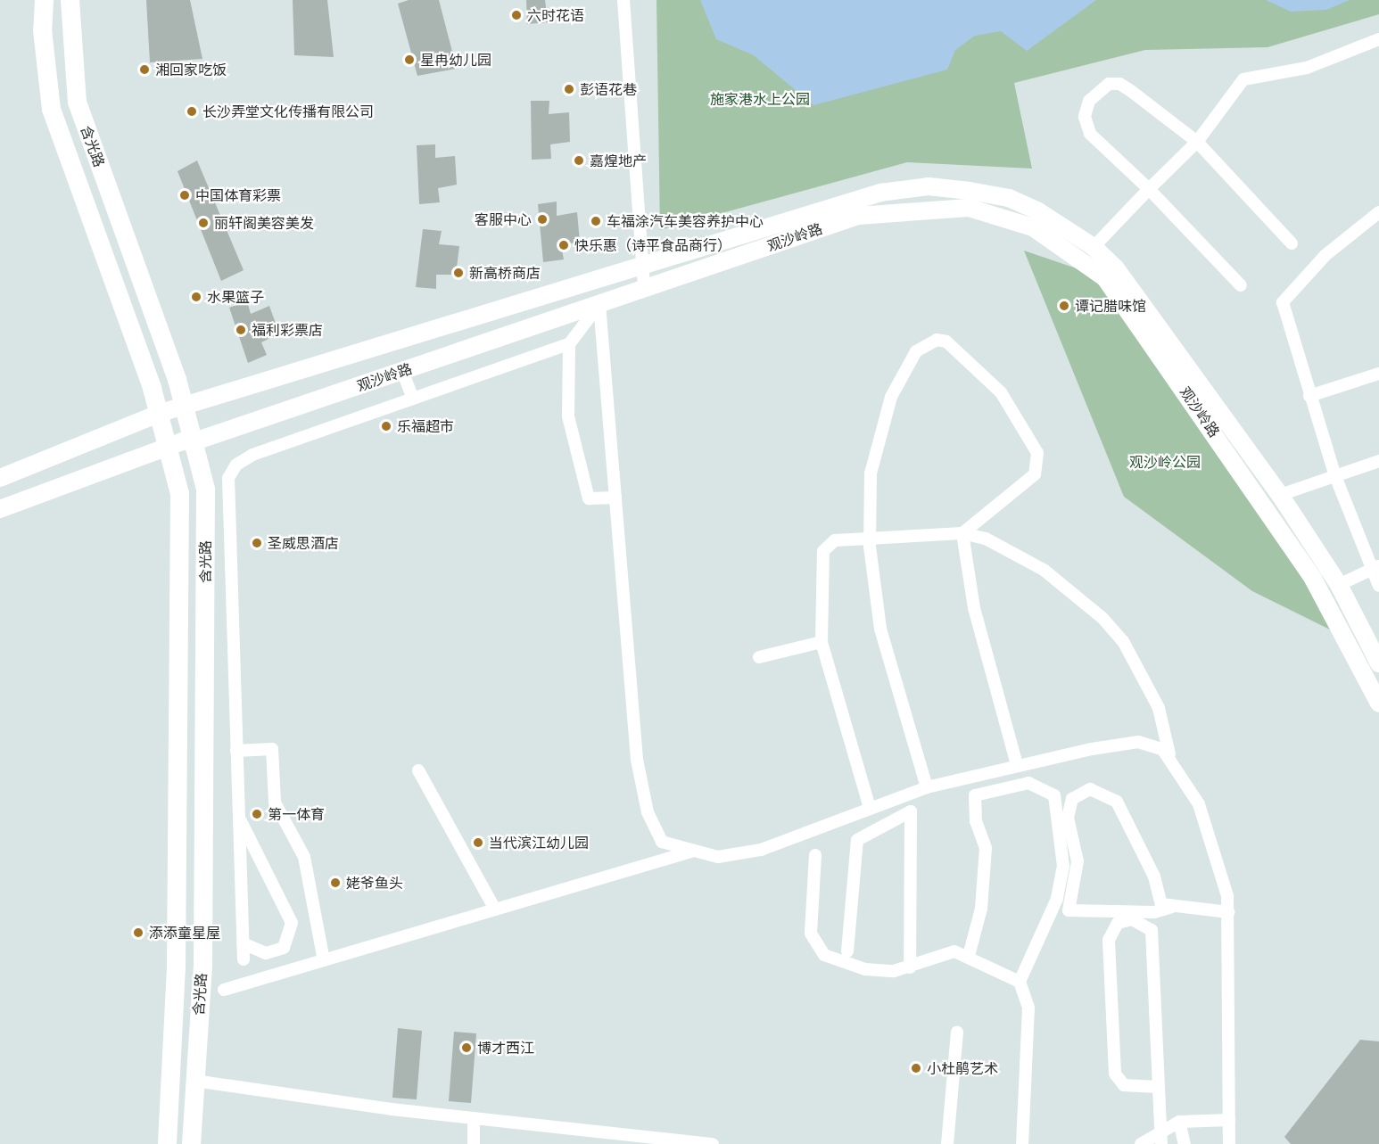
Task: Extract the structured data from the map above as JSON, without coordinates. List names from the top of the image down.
{
  "streets": {
    "main road": ["含光路", "观沙岭路"]
  },
  "crossings": [
    ["含光路", "观沙岭路"]
  ],
  "parks": ["施家港水上公园", "观沙岭公园"],
  "places": [
    "六时花语",
    "星冉幼儿园",
    "湘回家吃饭",
    "彭语花巷",
    "长沙弄堂文化传播有限公司",
    "嘉煌地产",
    "中国体育彩票",
    "客服中心",
    "车福涂汽车美容养护中心",
    "丽轩阁美容美发",
    "快乐惠（诗平食品商行）",
    "新高桥商店",
    "水果篮子",
    "谭记腊味馆",
    "福利彩票店",
    "乐福超市",
    "圣威思酒店",
    "第一体育",
    "当代滨江幼儿园",
    "姥爷鱼头",
    "添添童星屋",
    "博才西江",
    "小杜鹃艺术"
  ]
}
